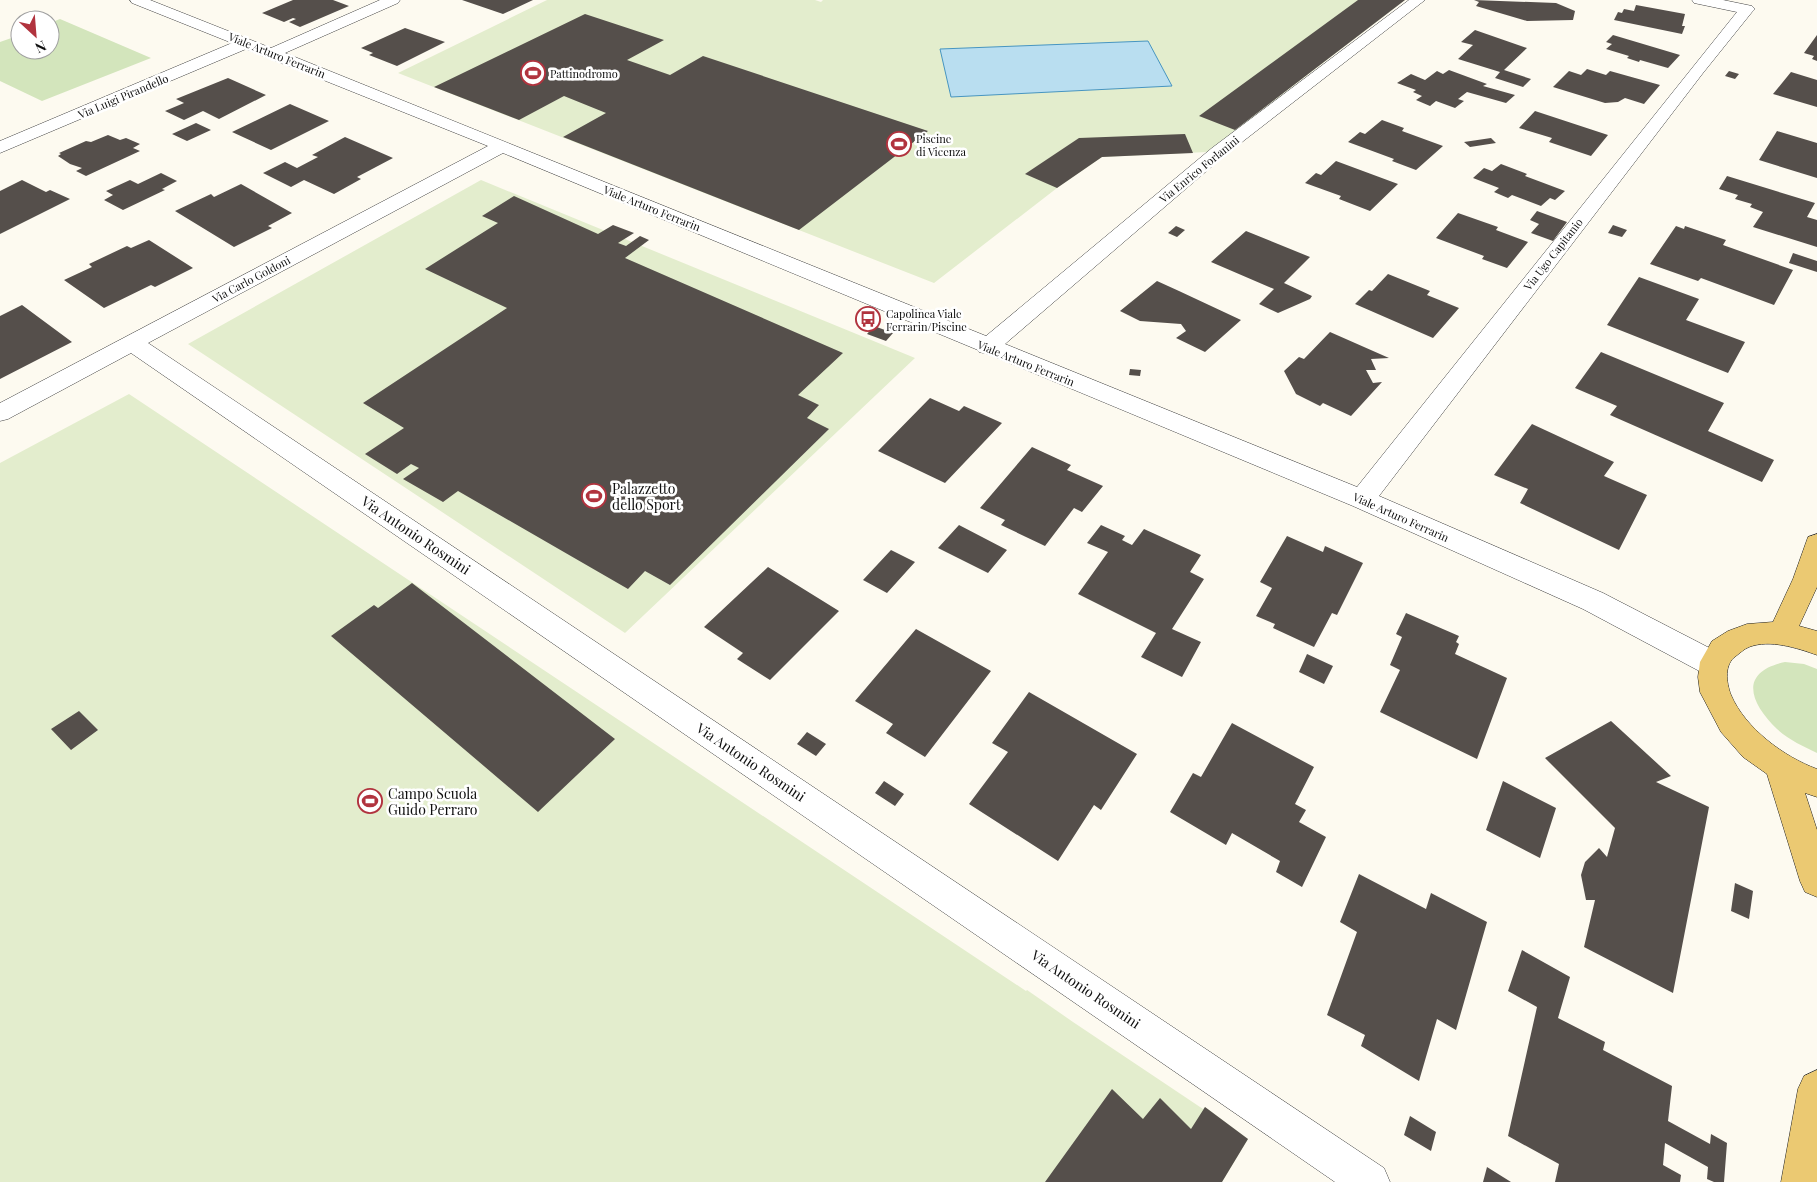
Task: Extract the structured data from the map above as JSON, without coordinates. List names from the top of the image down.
{
  "streets": {
    "street": [
      "Viale Arturo Ferrarin",
      "Via Luigi Pirandello",
      "Via Enrico Forlanini",
      "Via Ugo Capitanio",
      "Via Carlo Goldoni",
      "Via Antonio Rosmini"
    ]
  },
  "crossings": [
    ["Viale Arturo Ferrarin", "Via Luigi Pirandello"],
    ["Viale Arturo Ferrarin", "Via Enrico Forlanini"],
    ["Viale Arturo Ferrarin", "Via Ugo Capitanio"],
    ["Viale Arturo Ferrarin", "Via Carlo Goldoni"],
    ["Via Carlo Goldoni", "Via Antonio Rosmini"]
  ],
  "places": {
    "sports": [
      "Pattinodromo",
      "Piscine di Vicenza",
      "Palazzetto dello Sport",
      "Campo Scuola Guido Perraro"
    ],
    "bus stop": ["Capolinea Viale Ferrarin/Piscine"]
  },
  "north": "bottom right"
}
